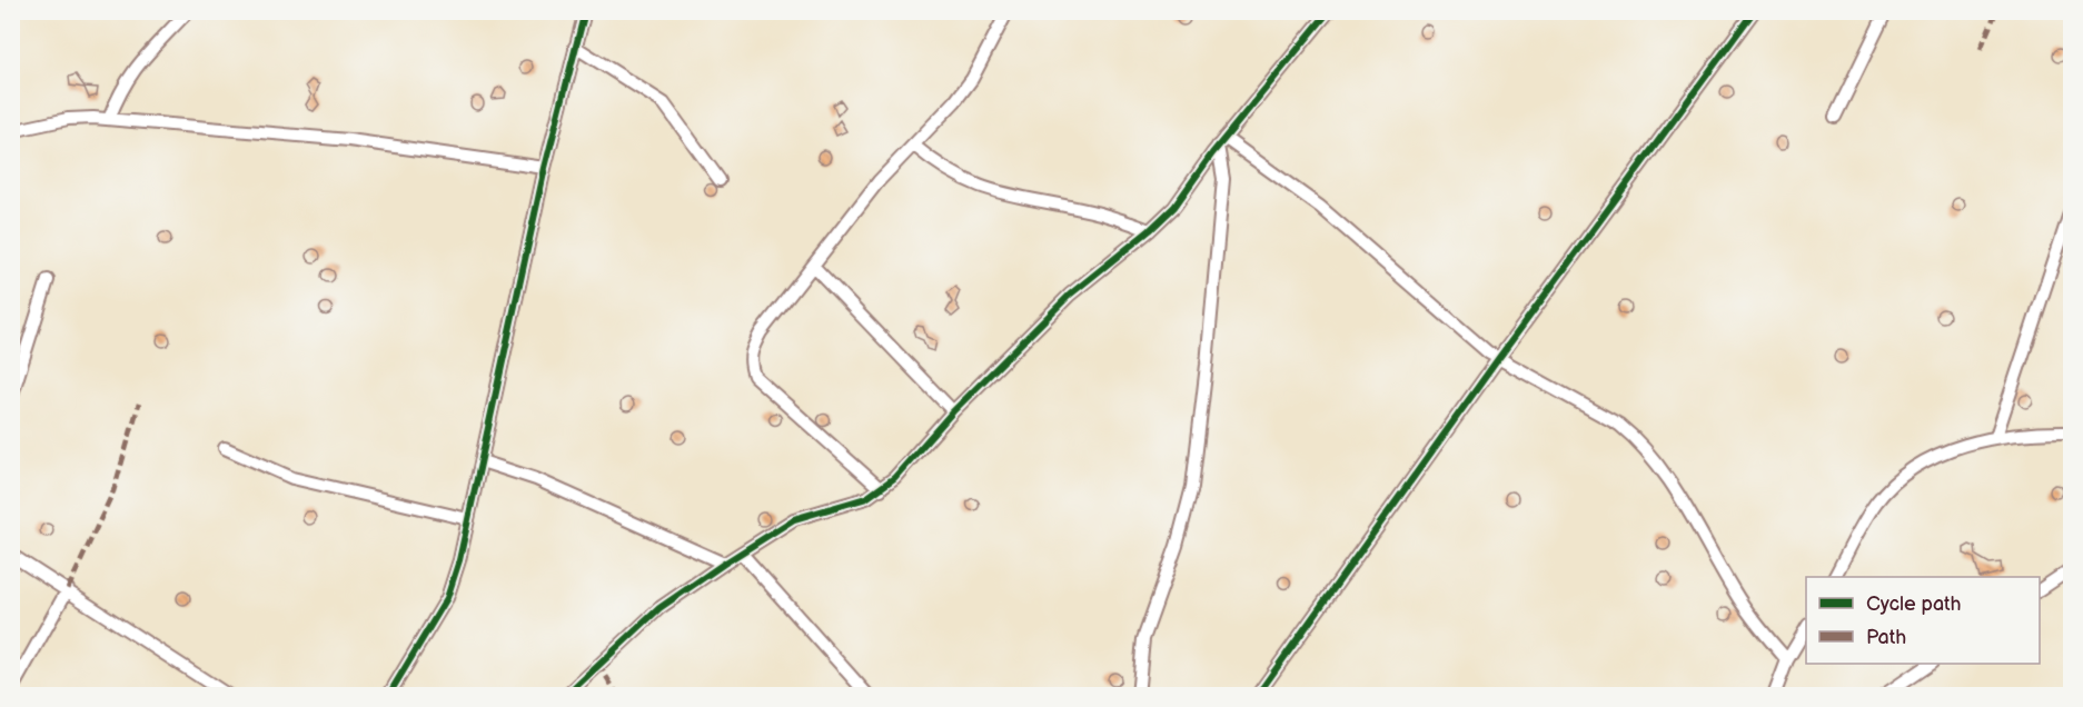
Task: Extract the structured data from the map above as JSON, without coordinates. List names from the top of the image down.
{
  "legend": ["Cycle path", "Path"]
}
